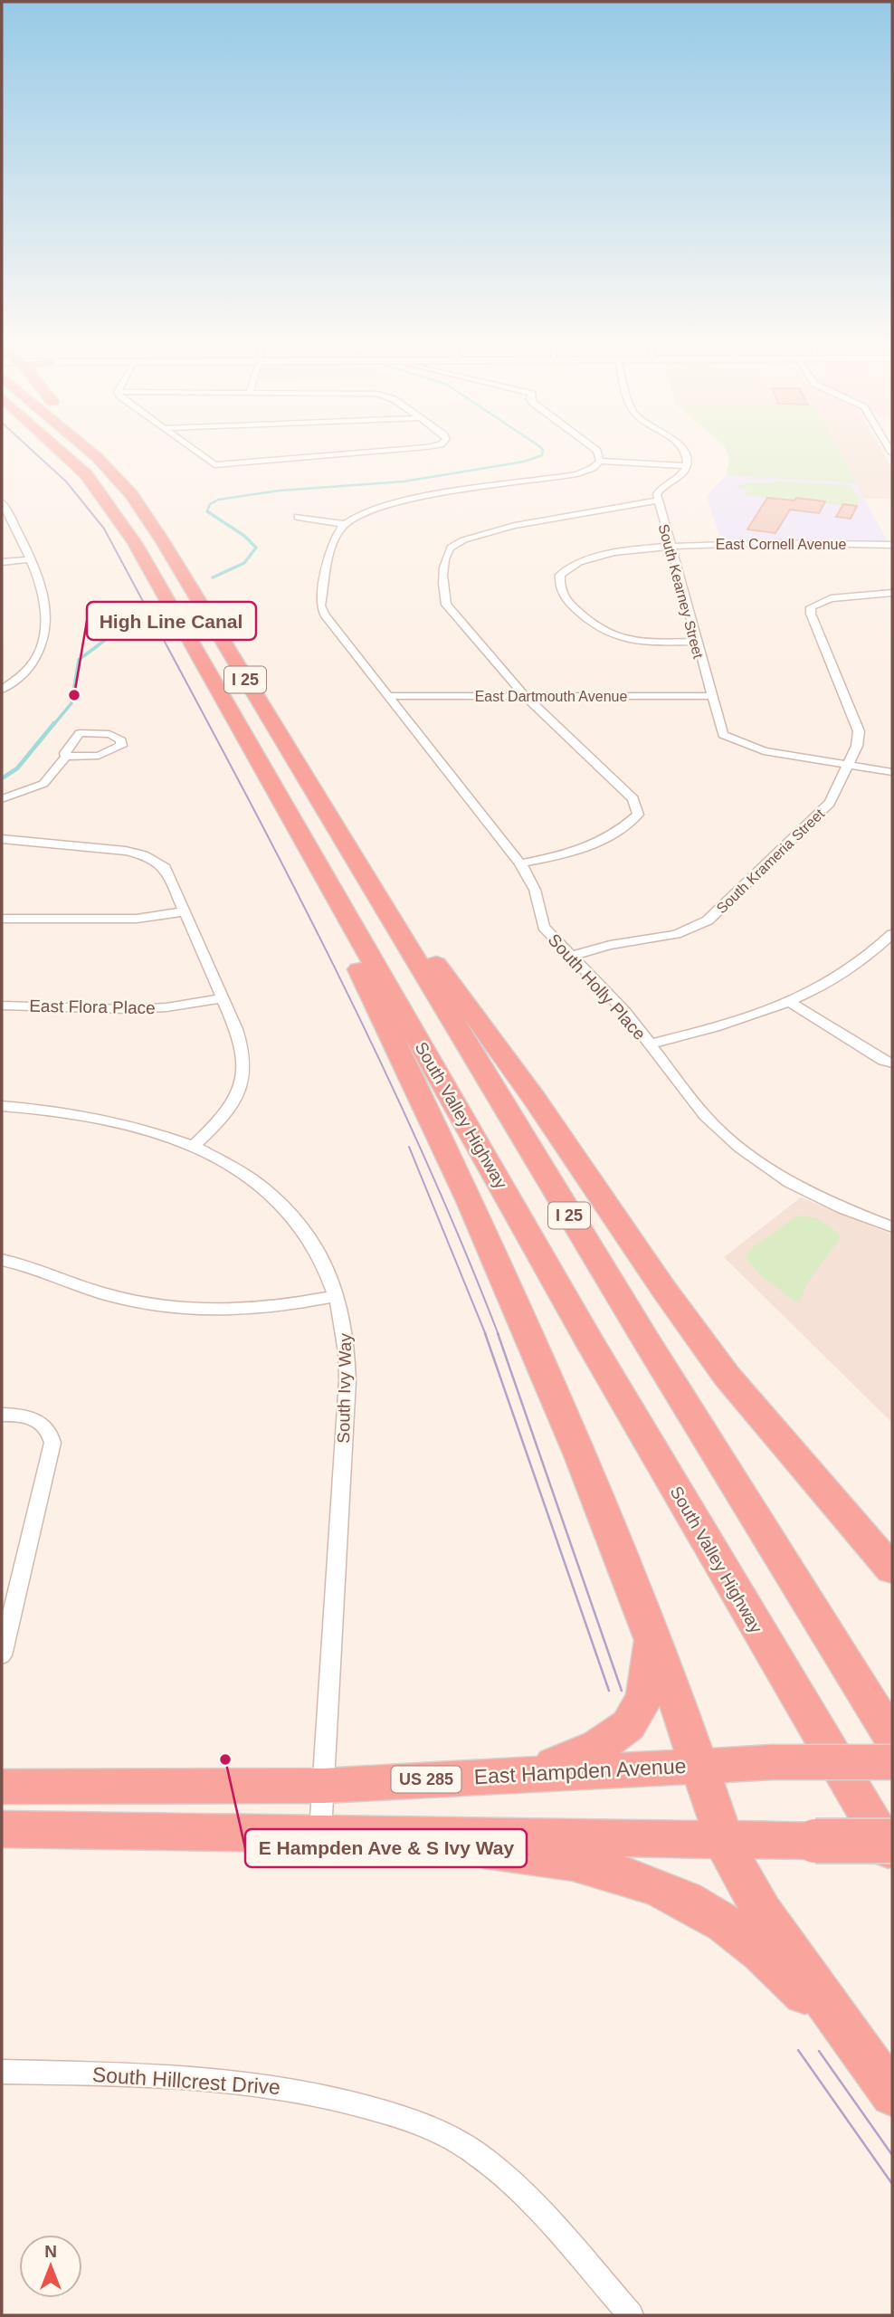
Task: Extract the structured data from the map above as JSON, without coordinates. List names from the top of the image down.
{
  "streets": {
    "highway": [
      "I 25",
      "South Valley Highway",
      "East Hampden Avenue",
      "US 285"
    ],
    "street": [
      "East Cornell Avenue",
      "South Kearney Street",
      "East Dartmouth Avenue",
      "South Krameria Street",
      "South Holly Place",
      "East Flora Place",
      "South Ivy Way",
      "South Hillcrest Drive"
    ]
  },
  "crossings": [
    ["East Cornell Avenue", "South Kearney Street"],
    ["South Kearney Street", "East Dartmouth Avenue"],
    ["South Kearney Street", "South Krameria Street"],
    ["East Dartmouth Avenue", "South Holly Place"],
    ["South Krameria Street", "South Holly Place"],
    ["South Ivy Way", "East Hampden Avenue"]
  ],
  "places": ["High Line Canal", "E Hampden Ave & S Ivy Way"],
  "north": "top"
}
